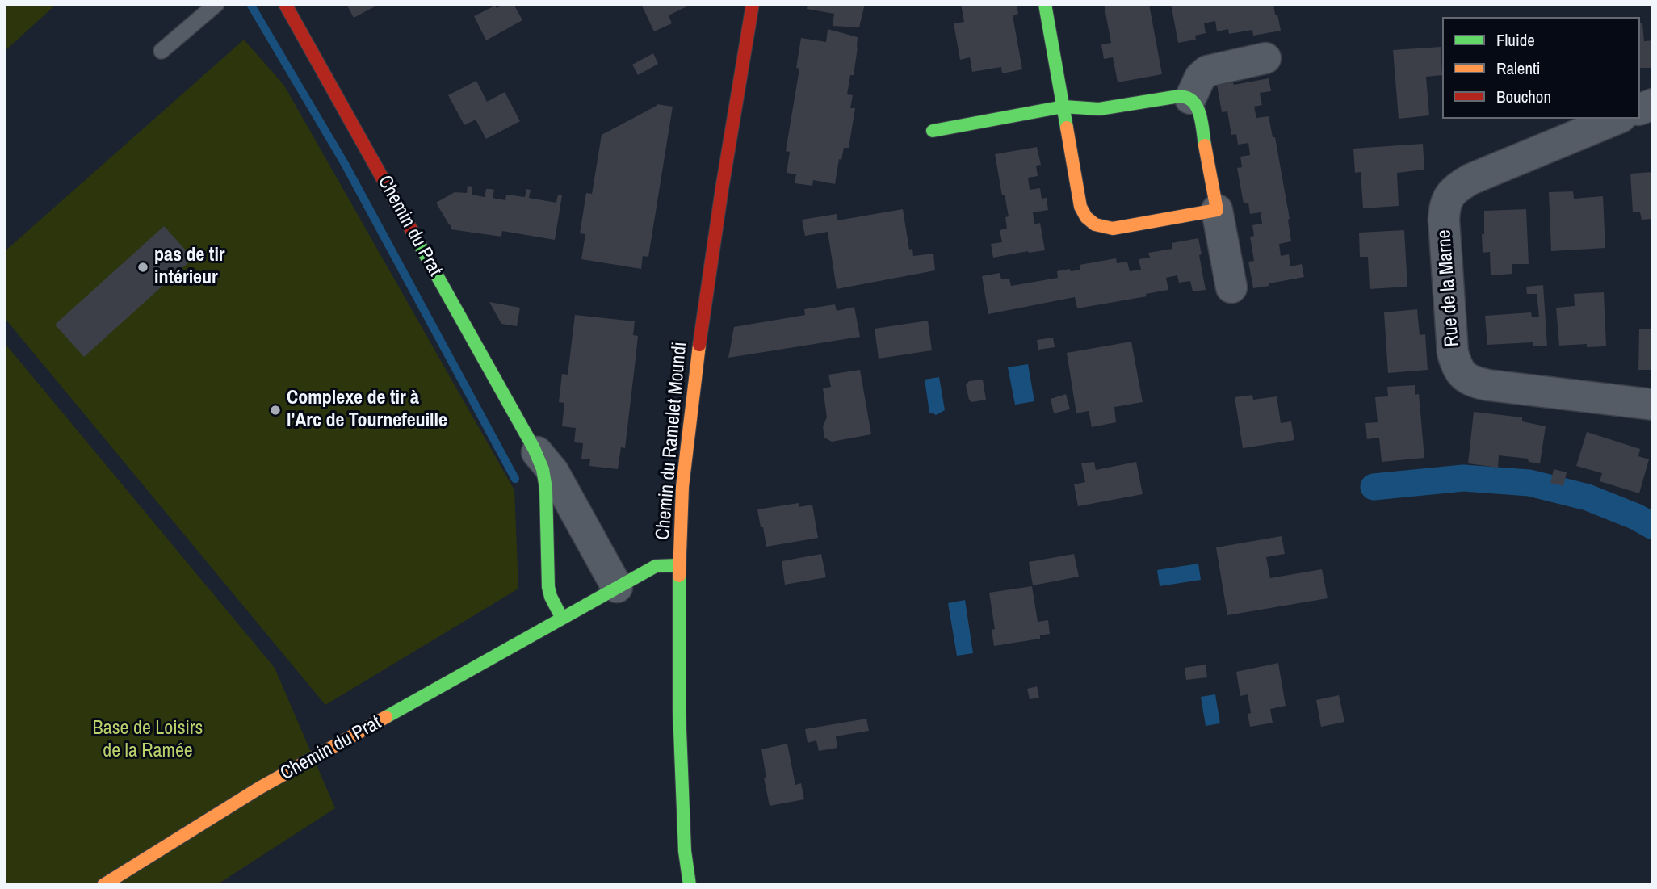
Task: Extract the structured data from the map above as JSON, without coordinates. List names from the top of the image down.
{
  "streets": {
    "street": ["Chemin du Prat", "Rue de la Marne", "Chemin du Ramelet Moundi"]
  },
  "crossings": [
    ["Chemin du Prat", "Chemin du Ramelet Moundi"]
  ],
  "parks": ["Base de Loisirs de la Ramée"],
  "places": ["pas de tir intérieur", "Complexe de tir à l'Arc de Tournefeuille"],
  "legend": ["Fluide", "Ralenti", "Bouchon"]
}
